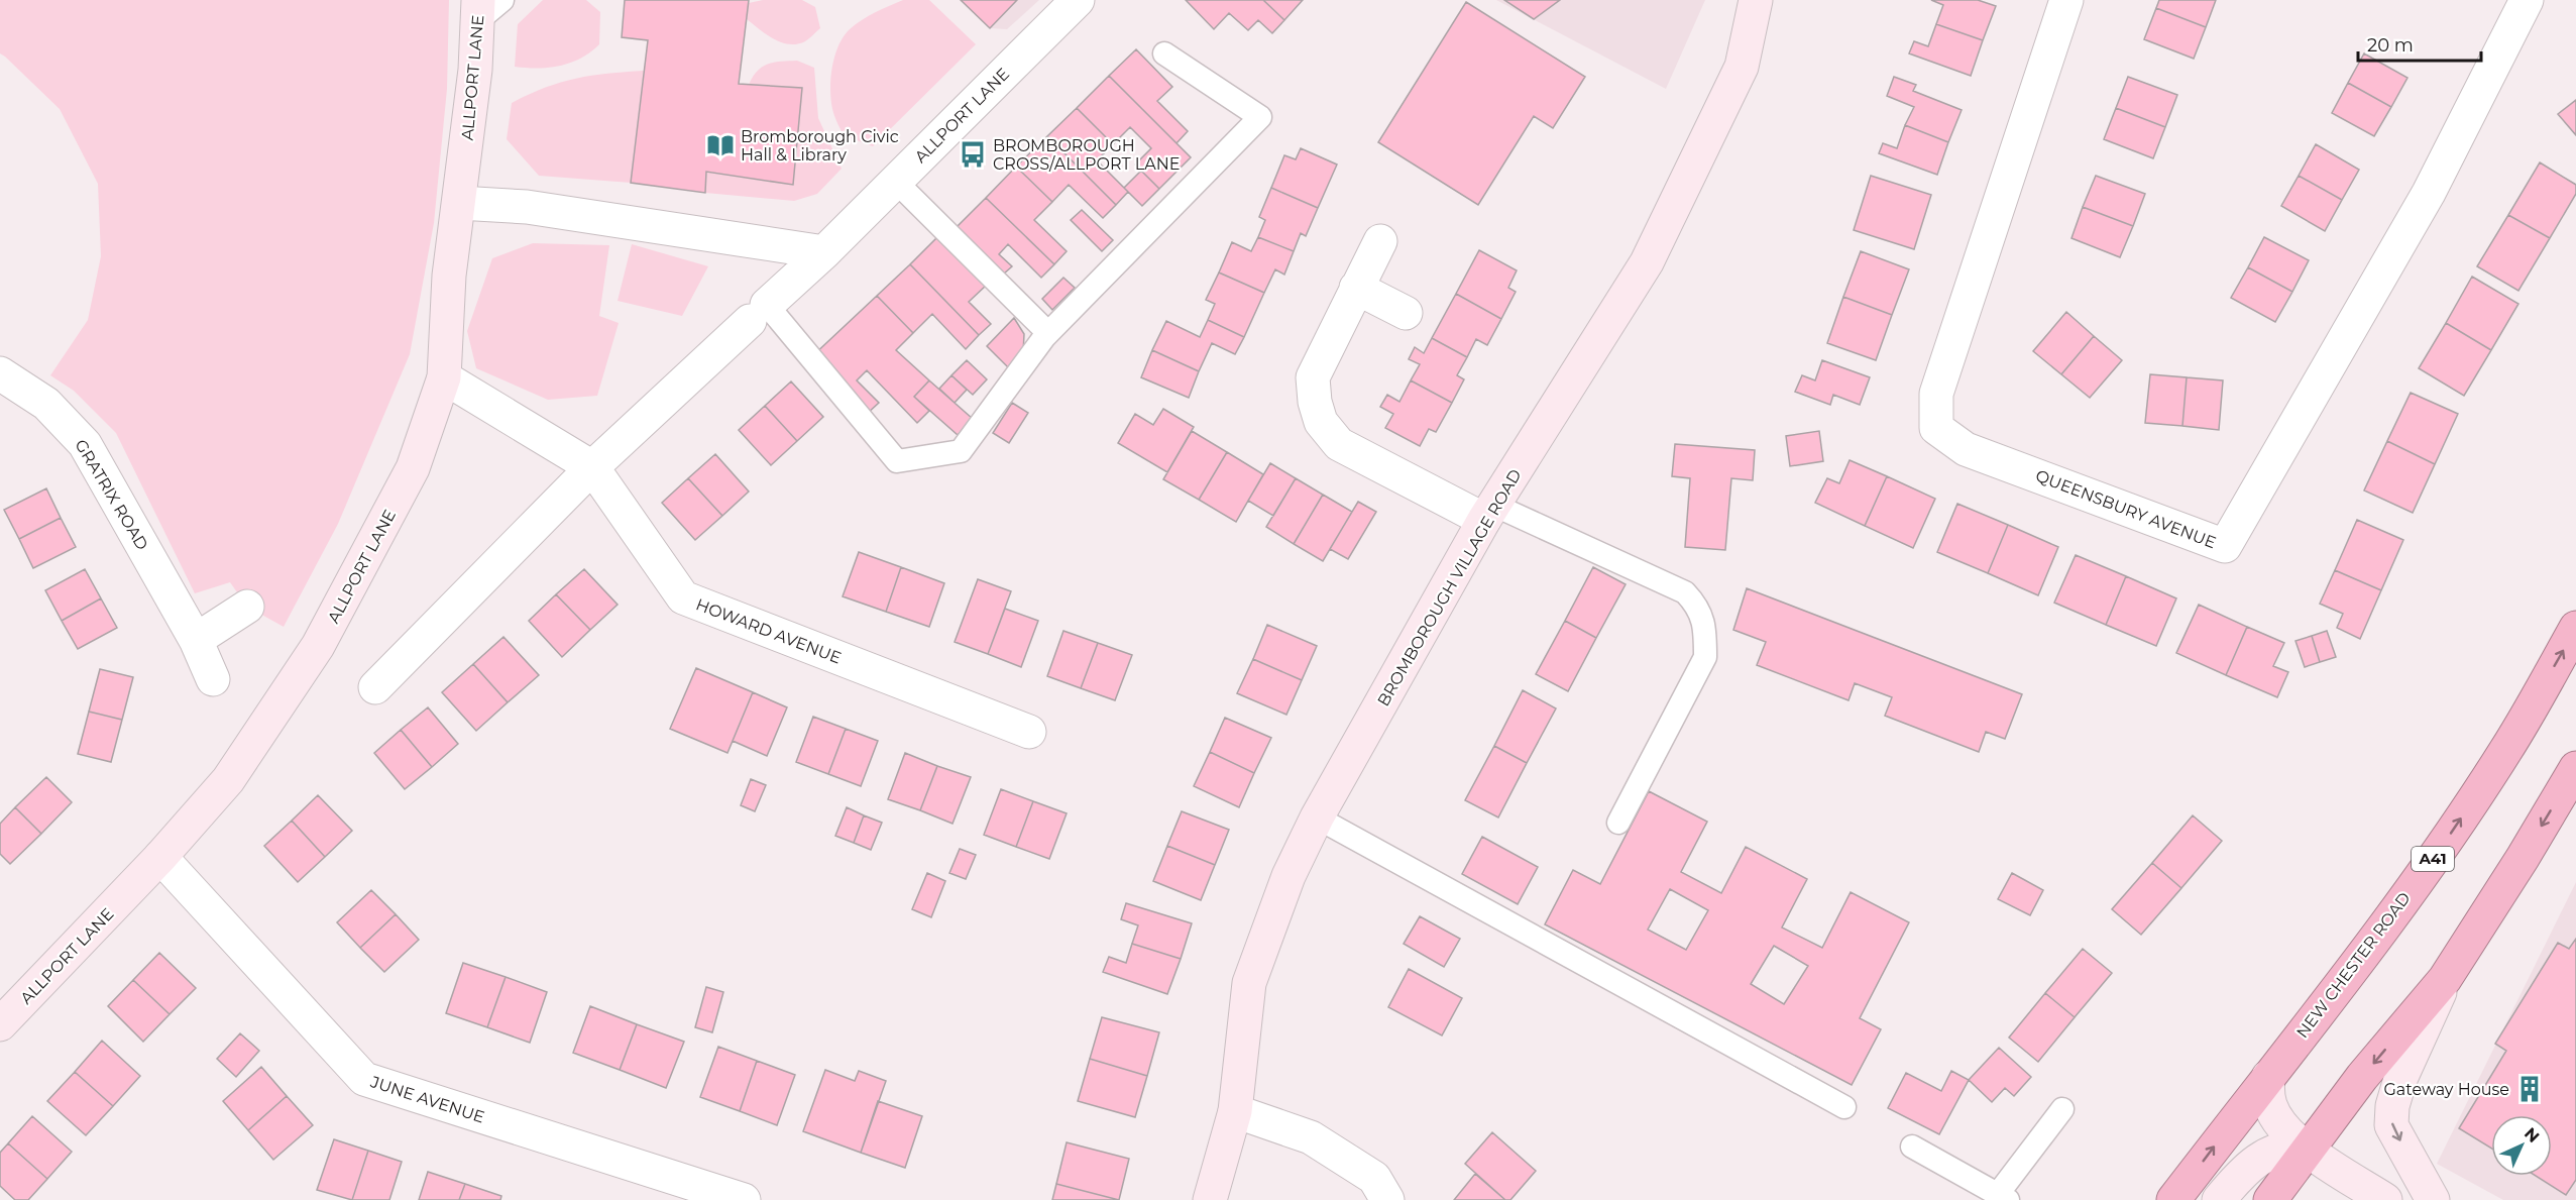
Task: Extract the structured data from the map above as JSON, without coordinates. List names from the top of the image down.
{
  "streets": {
    "highway": ["A41", "NEW CHESTER ROAD"],
    "street": [
      "ALLPORT LANE",
      "GRATRIX ROAD",
      "QUEENSBURY AVENUE",
      "BROMBOROUGH VILLAGE ROAD",
      "HOWARD AVENUE",
      "JUNE AVENUE"
    ]
  },
  "crossings": [
    ["ALLPORT LANE", "HOWARD AVENUE"],
    ["ALLPORT LANE", "JUNE AVENUE"]
  ],
  "places": {
    "library": ["Bromborough Civic Hall & Library"],
    "bus stop": ["BROMBOROUGH CROSS/ALLPORT LANE"],
    "building": ["Gateway House"]
  },
  "scale_bar": "20 m",
  "north": "top right"
}
